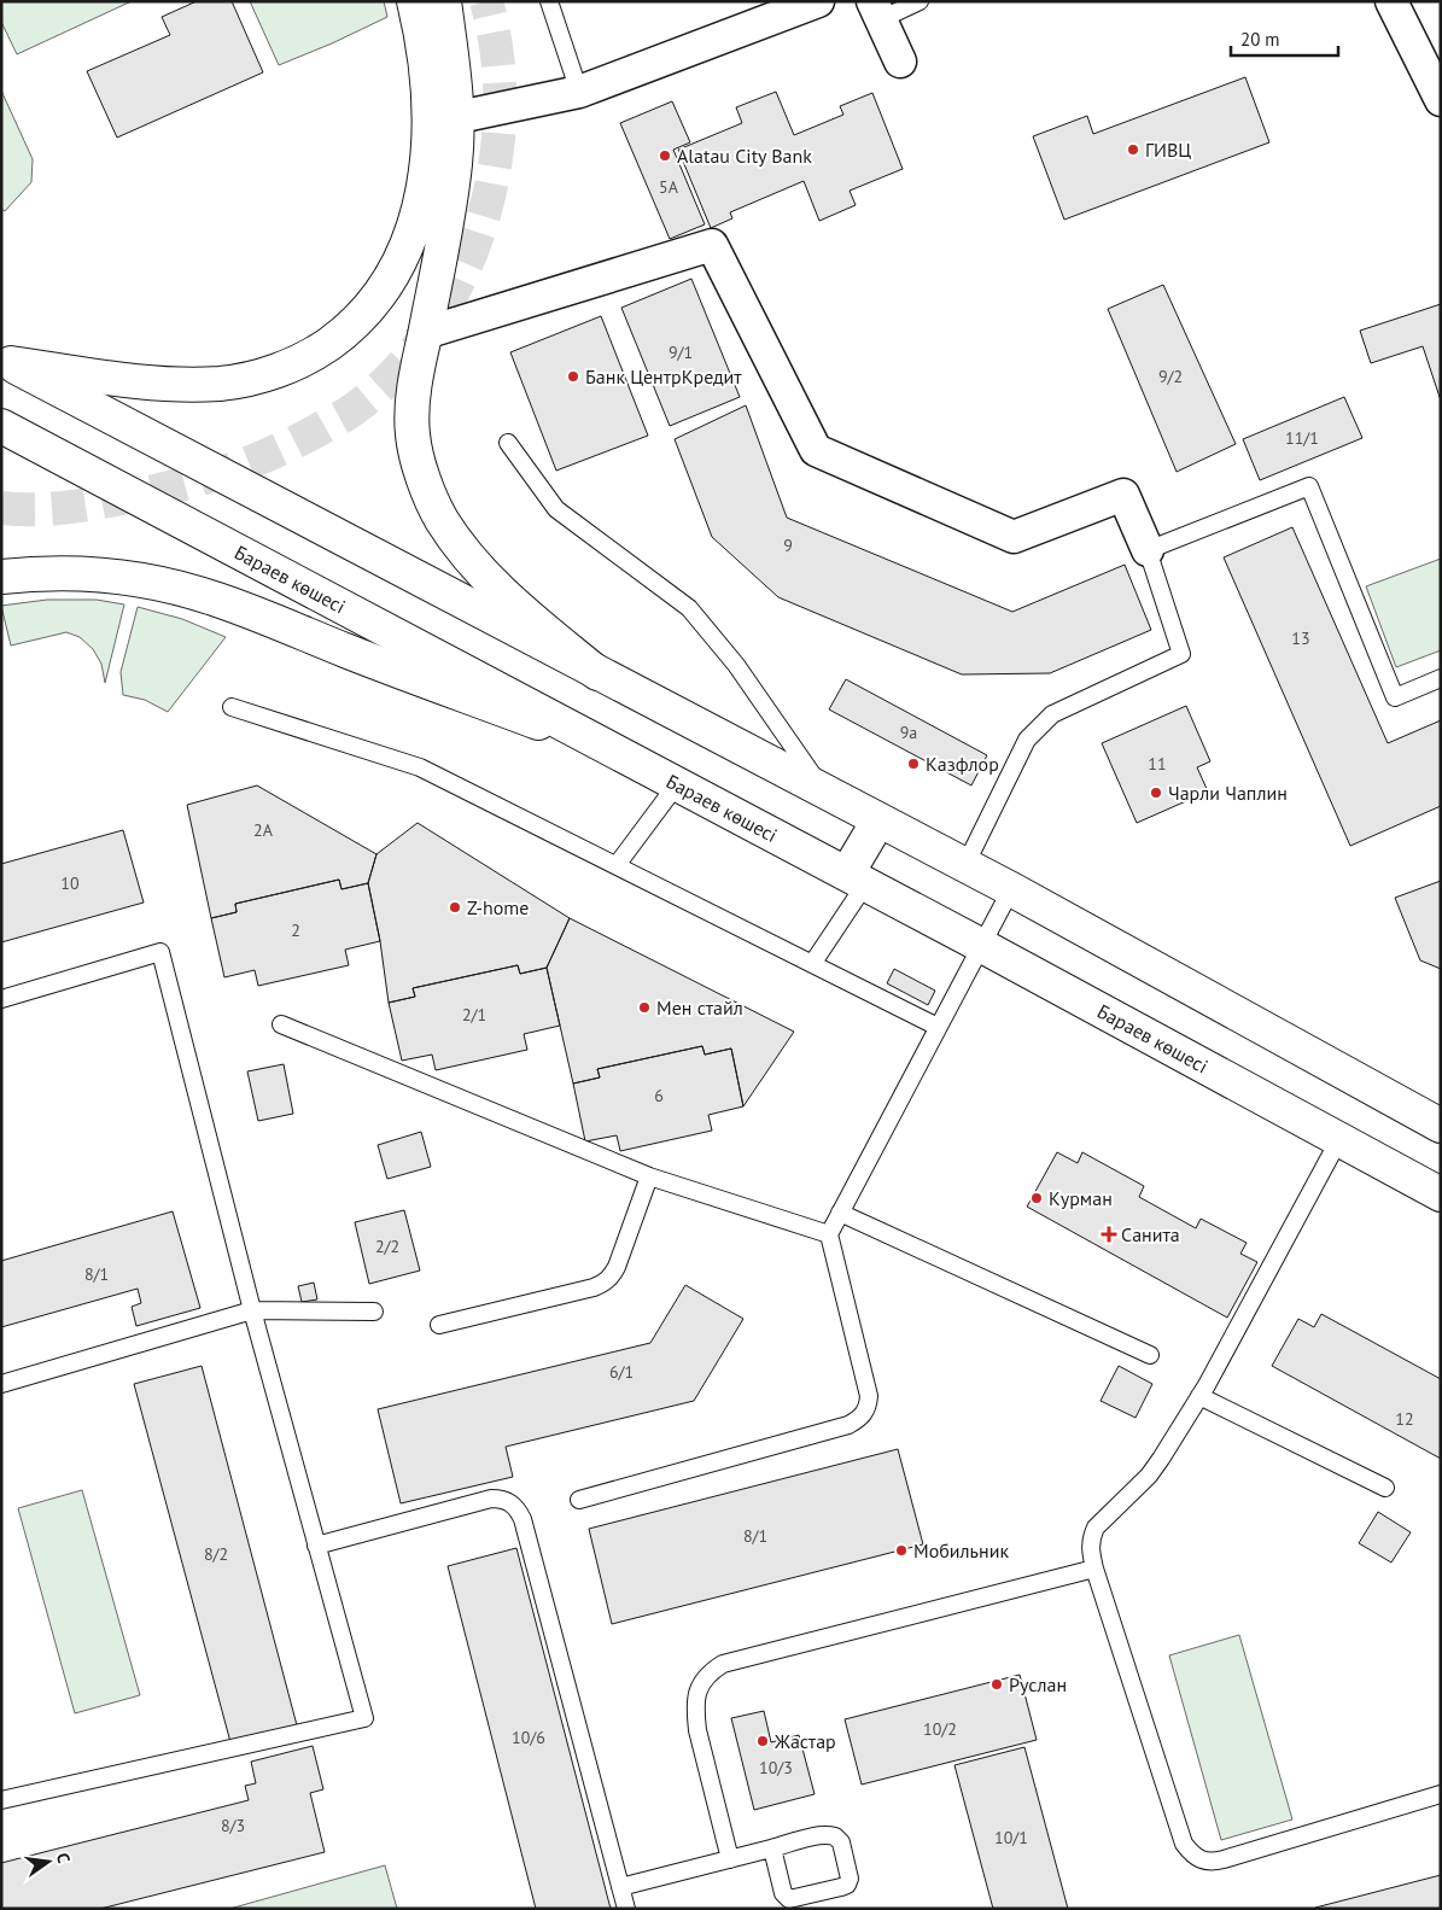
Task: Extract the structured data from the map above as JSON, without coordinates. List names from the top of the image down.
{
  "streets": {
    "main road": ["Бараев көшесі"]
  },
  "places": {
    "other": [
      "ГИВЦ",
      "Alatau City Bank",
      "Банк ЦентрКредит",
      "Казфлор",
      "Чарли Чаплин",
      "Z-home",
      "Мен стайл",
      "Курман",
      "Мобильник",
      "Руслан",
      "Жастар"
    ],
    "health": ["Санита"]
  },
  "house_numbers": [
    "5А",
    "9/1",
    "9/2",
    "11/1",
    "9",
    "13",
    "9а",
    "11",
    "2А",
    "10",
    "2",
    "2/1",
    "6",
    "2/2",
    "8/1",
    "6/1",
    "12",
    "8/1",
    "8/2",
    "10/2",
    "10/6",
    "10/3",
    "8/3",
    "10/1"
  ],
  "scale_bar": "20 m",
  "north": "right"
}
